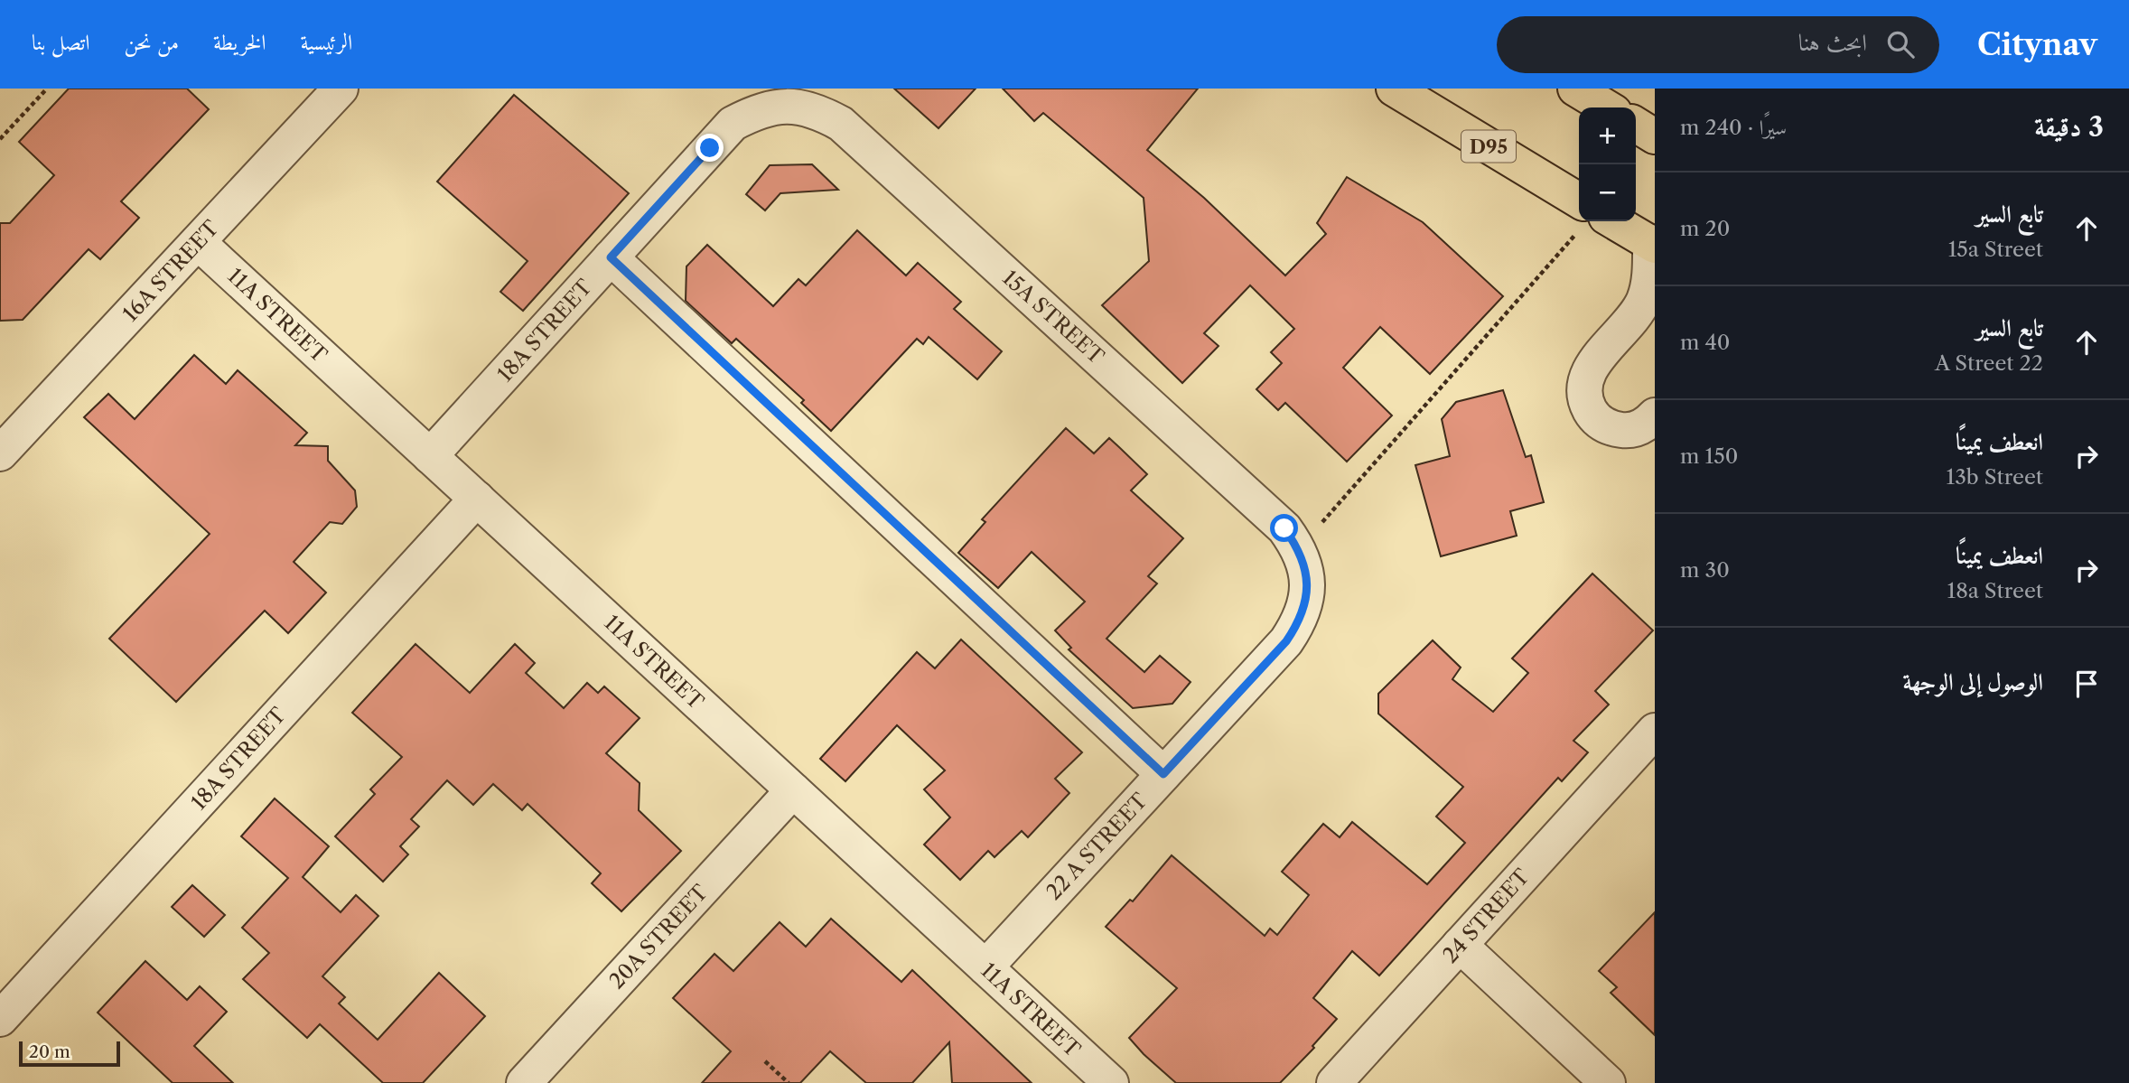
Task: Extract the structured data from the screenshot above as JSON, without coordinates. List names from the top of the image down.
{
  "streets": {
    "main road": ["D95"],
    "street": [
      "16A STREET",
      "11A STREET",
      "15A STREET",
      "18A STREET",
      "22 A STREET",
      "24 STREET",
      "20A STREET"
    ]
  },
  "crossings": [
    ["16A STREET", "11A STREET"],
    ["11A STREET", "18A STREET"],
    ["11A STREET", "22 A STREET"],
    ["11A STREET", "20A STREET"],
    ["15A STREET", "18A STREET"],
    ["15A STREET", "22 A STREET"]
  ],
  "scale_bar": "20 m",
  "page": {
    "header": "Citynav",
    "search": "ابحث هنا",
    "nav": [
      "الرئيسية",
      "الخريطة",
      "من نحن",
      "اتصل بنا"
    ],
    "heading": ["3 دقيقة", "سيرًا · 240 m"],
    "map_buttons": ["+", "−"],
    "list": [
      ["تابع السير", "15a Street", "20 m"],
      ["تابع السير", "22 A Street", "40 m"],
      ["انعطف يمينًا", "13b Street", "150 m"],
      ["انعطف يمينًا", "18a Street", "30 m"],
      "الوصول إلى الوجهة"
    ],
    "scale": "20 m"
  }
}
